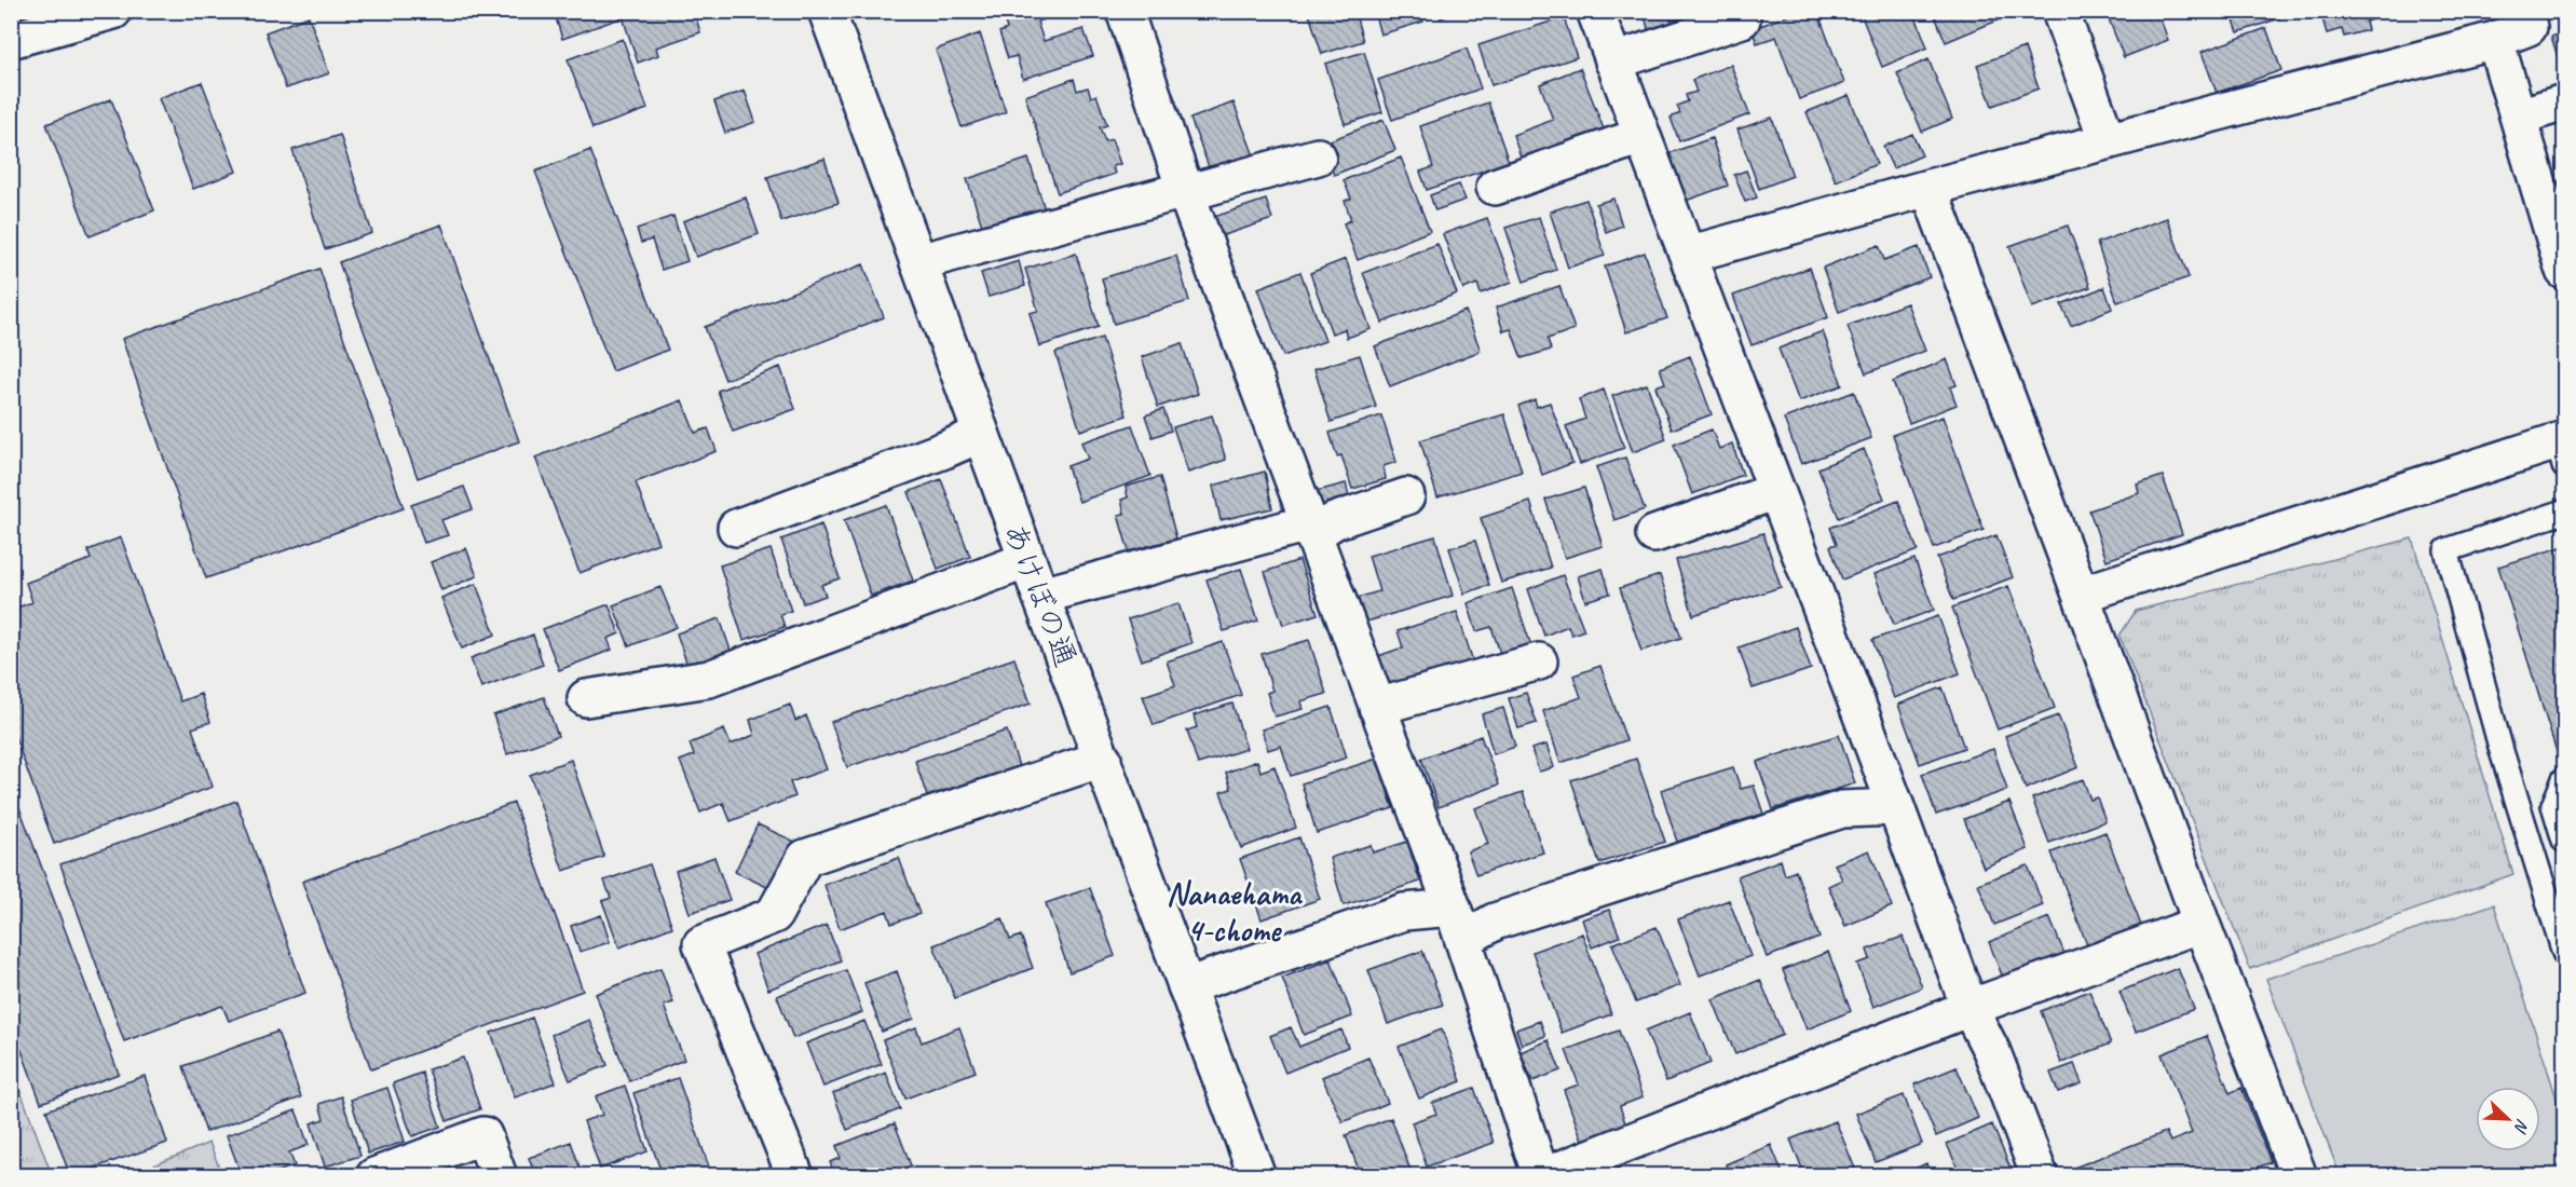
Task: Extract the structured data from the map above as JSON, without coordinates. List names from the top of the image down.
{
  "streets": {
    "street": ["あけぼの通"]
  },
  "districts": ["Nanaehama 4-chome"],
  "north": "bottom right"
}
